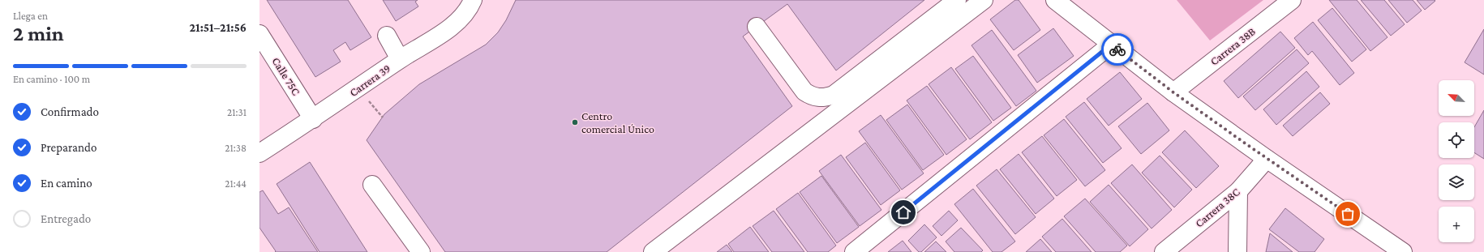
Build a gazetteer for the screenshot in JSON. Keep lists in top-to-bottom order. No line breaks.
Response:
{"streets":{"street":["Carrera 38B","Calle 75C","Carrera 39","Carrera 38C"]},"crossings":[["Calle 75C","Carrera 39"]],"places":["Centro comercial Único"],"north":"top left","page":{"heading":["2 min","Llega en","21:51–21:56"],"bar":"En camino · 100 m","map_buttons":"+","list":[["Confirmado","21:31"],["Preparando","21:38"],["En camino","21:44"],"Entregado"]}}
